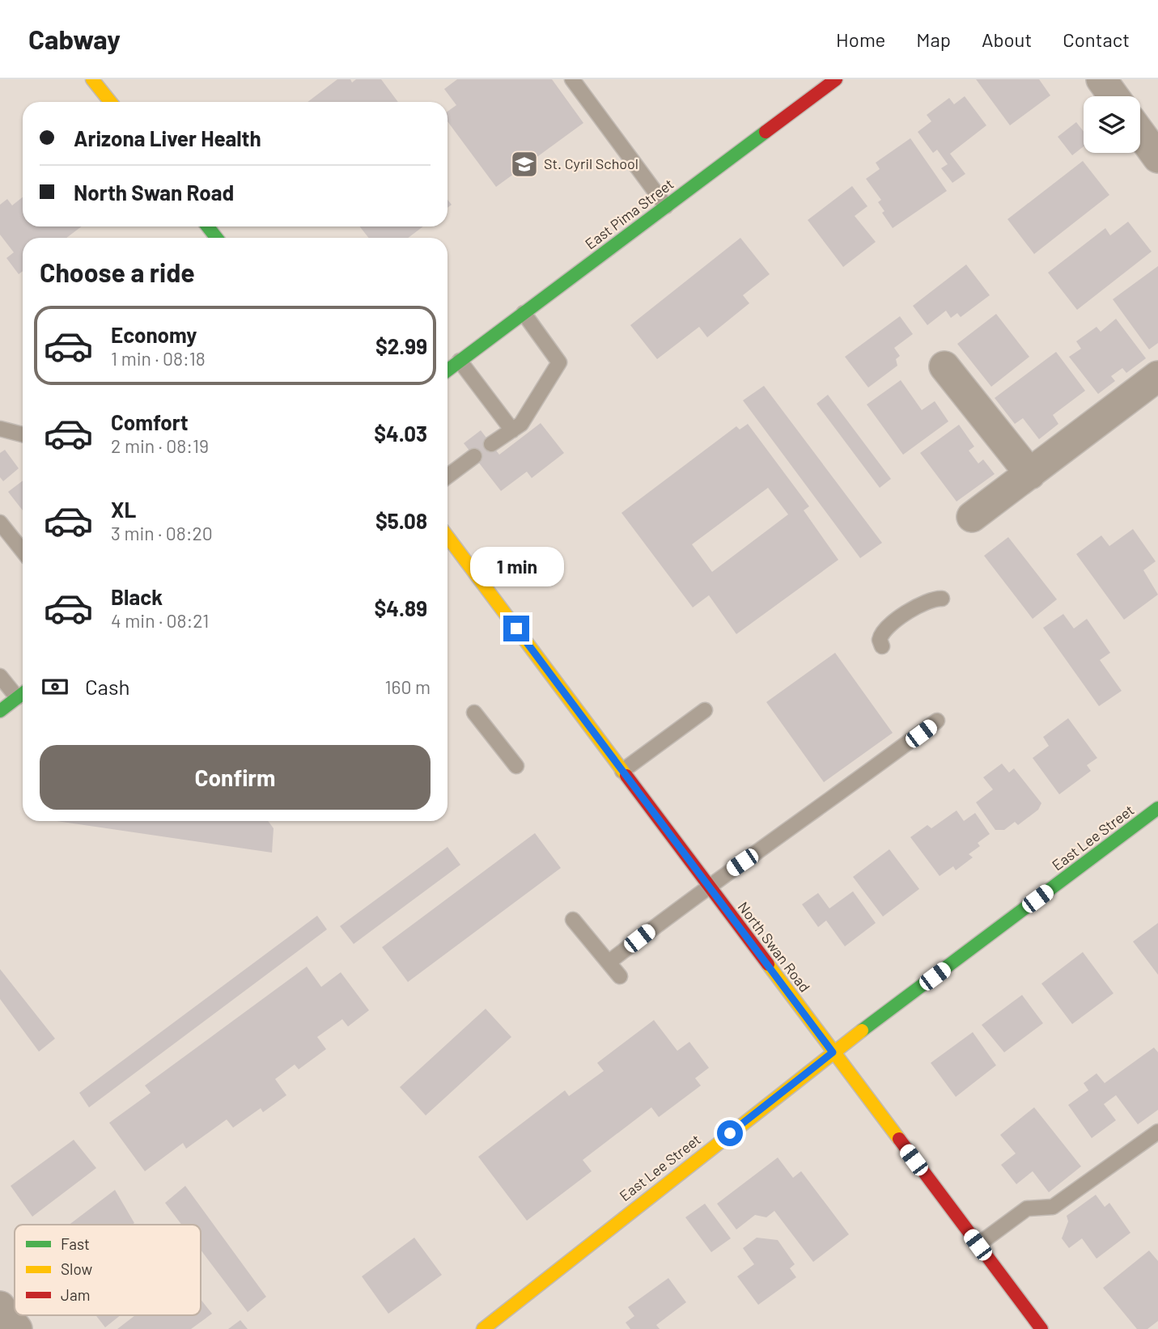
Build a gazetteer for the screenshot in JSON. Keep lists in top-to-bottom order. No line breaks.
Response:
{"streets":{"street":["East Pima Street","East Lee Street","North Swan Road"]},"crossings":[["East Lee Street","North Swan Road"]],"places":{"school or university":["St. Cyril School"]},"legend":["Fast","Slow","Jam"],"page":{"header":"Cabway","nav":["Home","Map","About","Contact"],"banner":["Arizona Liver Health","North Swan Road"],"heading":"Choose a ride","list":[{"name":"Economy","note":"1 min · 08:18","value":"$2.99"},{"name":"Comfort","note":"2 min · 08:19","value":"$4.03"},{"name":"XL","note":"3 min · 08:20","value":"$5.08"},{"name":"Black","note":"4 min · 08:21","value":"$4.89"}],"bubble":"1 min","pay":["Cash","160 m"],"buttons":"Confirm"}}
